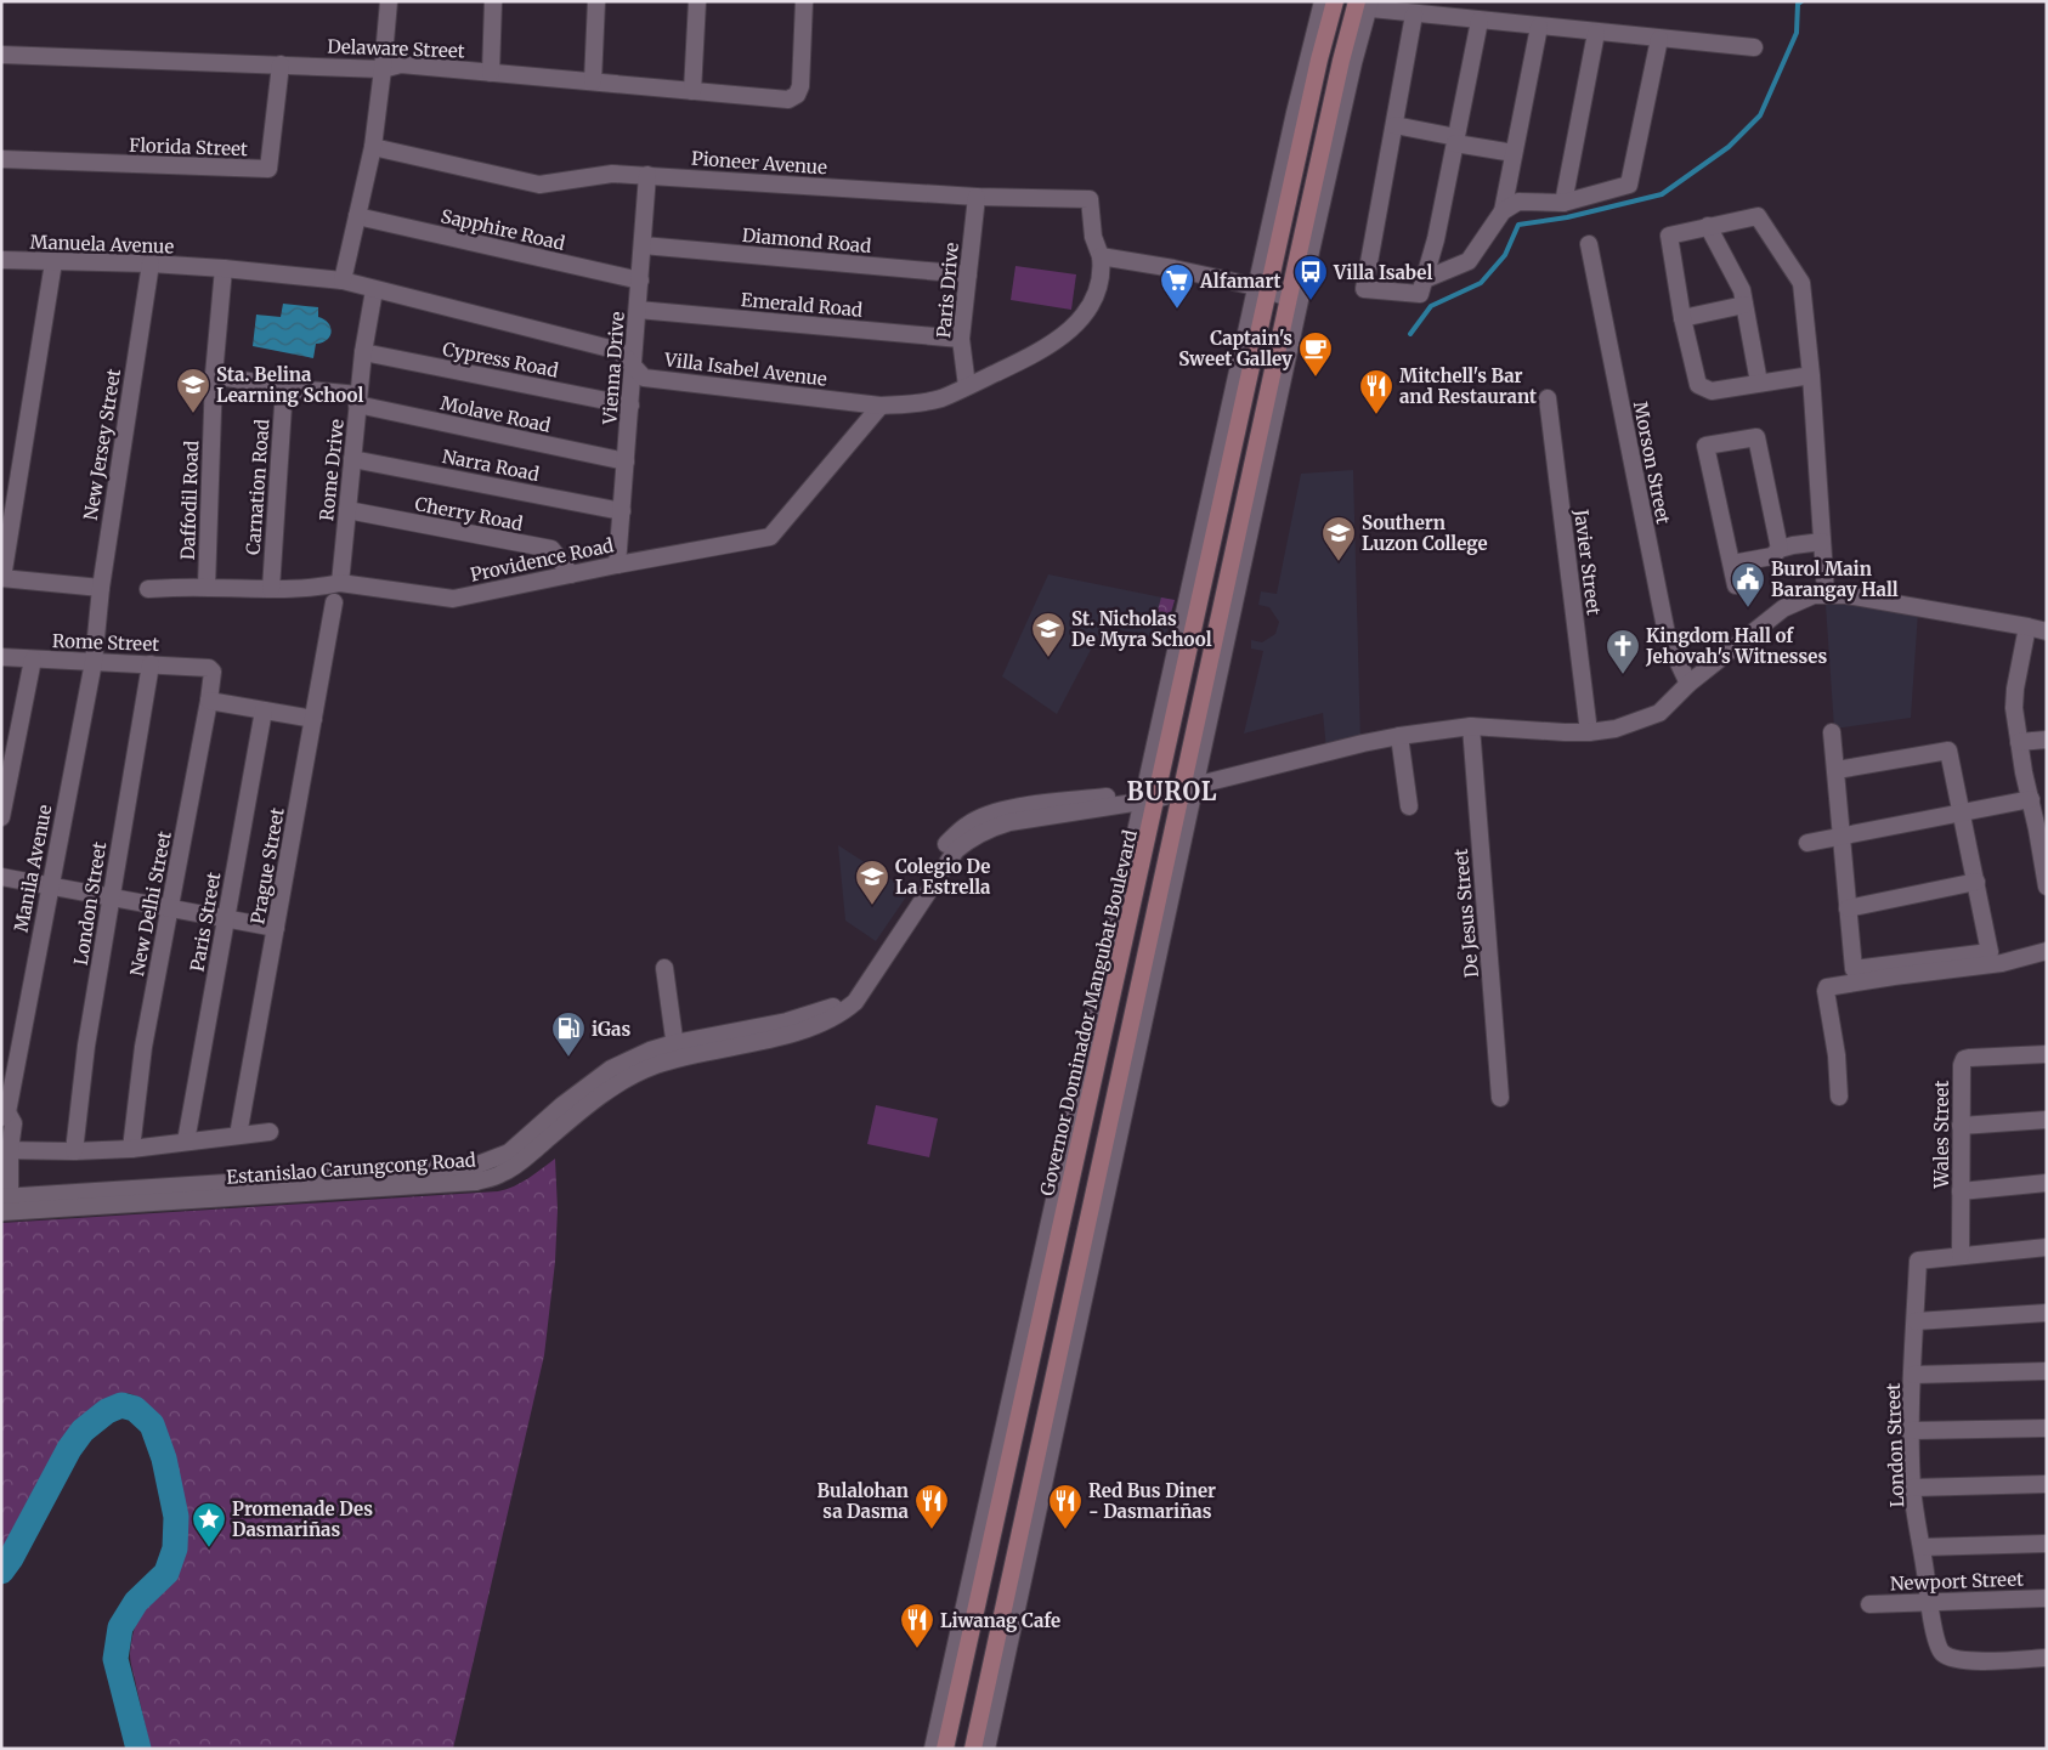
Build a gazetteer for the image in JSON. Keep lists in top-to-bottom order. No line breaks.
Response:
{"streets":{"main road":["Governor Dominador Mangubat Boulevard"],"street":["Delaware Street","Florida Street","Pioneer Avenue","Sapphire Road","Diamond Road","Manuela Avenue","Paris Drive","Emerald Road","Cypress Road","Vienna Drive","Villa Isabel Avenue","Molave Road","New Jersey Street","Morson Street","Narra Road","Rome Drive","Carnation Road","Daffodil Road","Cherry Road","Providence Road","Javier Street","Rome Street","Prague Street","Manila Avenue","London Street","New Delhi Street","De Jesus Street","Paris Street","Wales Street","Estanislao Carungcong Road","Newport Street"]},"crossings":[["Delaware Street","Florida Street"],["Pioneer Avenue","Paris Drive"],["Pioneer Avenue","Vienna Drive"],["Pioneer Avenue","Villa Isabel Avenue"],["Sapphire Road","Vienna Drive"],["Diamond Road","Paris Drive"],["Diamond Road","Vienna Drive"],["Manuela Avenue","Villa Isabel Avenue"],["Manuela Avenue","New Jersey Street"],["Paris Drive","Emerald Road"],["Paris Drive","Villa Isabel Avenue"],["Emerald Road","Vienna Drive"],["Cypress Road","Vienna Drive"],["Cypress Road","Rome Drive"],["Vienna Drive","Villa Isabel Avenue"],["Vienna Drive","Molave Road"],["Vienna Drive","Narra Road"],["Vienna Drive","Providence Road"],["Villa Isabel Avenue","Rome Drive"],["Villa Isabel Avenue","Daffodil Road"],["Villa Isabel Avenue","Providence Road"],["Molave Road","Rome Drive"],["Molave Road","Carnation Road"],["Molave Road","Daffodil Road"],["New Jersey Street","Manila Avenue"],["Morson Street","Estanislao Carungcong Road"],["Narra Road","Rome Drive"],["Rome Drive","Cherry Road"],["Rome Drive","Providence Road"],["Carnation Road","Providence Road"],["Daffodil Road","Providence Road"],["Cherry Road","Providence Road"],["Javier Street","Estanislao Carungcong Road"],["Rome Street","Manila Avenue"],["Rome Street","London Street"],["Rome Street","New Delhi Street"],["Manila Avenue","Estanislao Carungcong Road"],["London Street","Wales Street"],["London Street","Newport Street"],["De Jesus Street","Estanislao Carungcong Road"],["Governor Dominador Mangubat Boulevard","Estanislao Carungcong Road"]],"districts":["BUROL"],"places":{"bus stop":["Villa Isabel"],"supermarket":["Alfamart"],"cafe":["Captain's Sweet Galley"],"school or university":["Sta. Belina Learning School","Southern Luzon College","St. Nicholas De Myra School","Colegio De La Estrella"],"restaurant":["Mitchell's Bar and Restaurant","Bulalohan sa Dasma","Red Bus Diner - Dasmariñas","Liwanag Cafe"],"public building":["Burol Main Barangay Hall"],"church":["Kingdom Hall of Jehovah's Witnesses"],"fuel station":["iGas"],"place":["Promenade Des Dasmariñas"]}}
